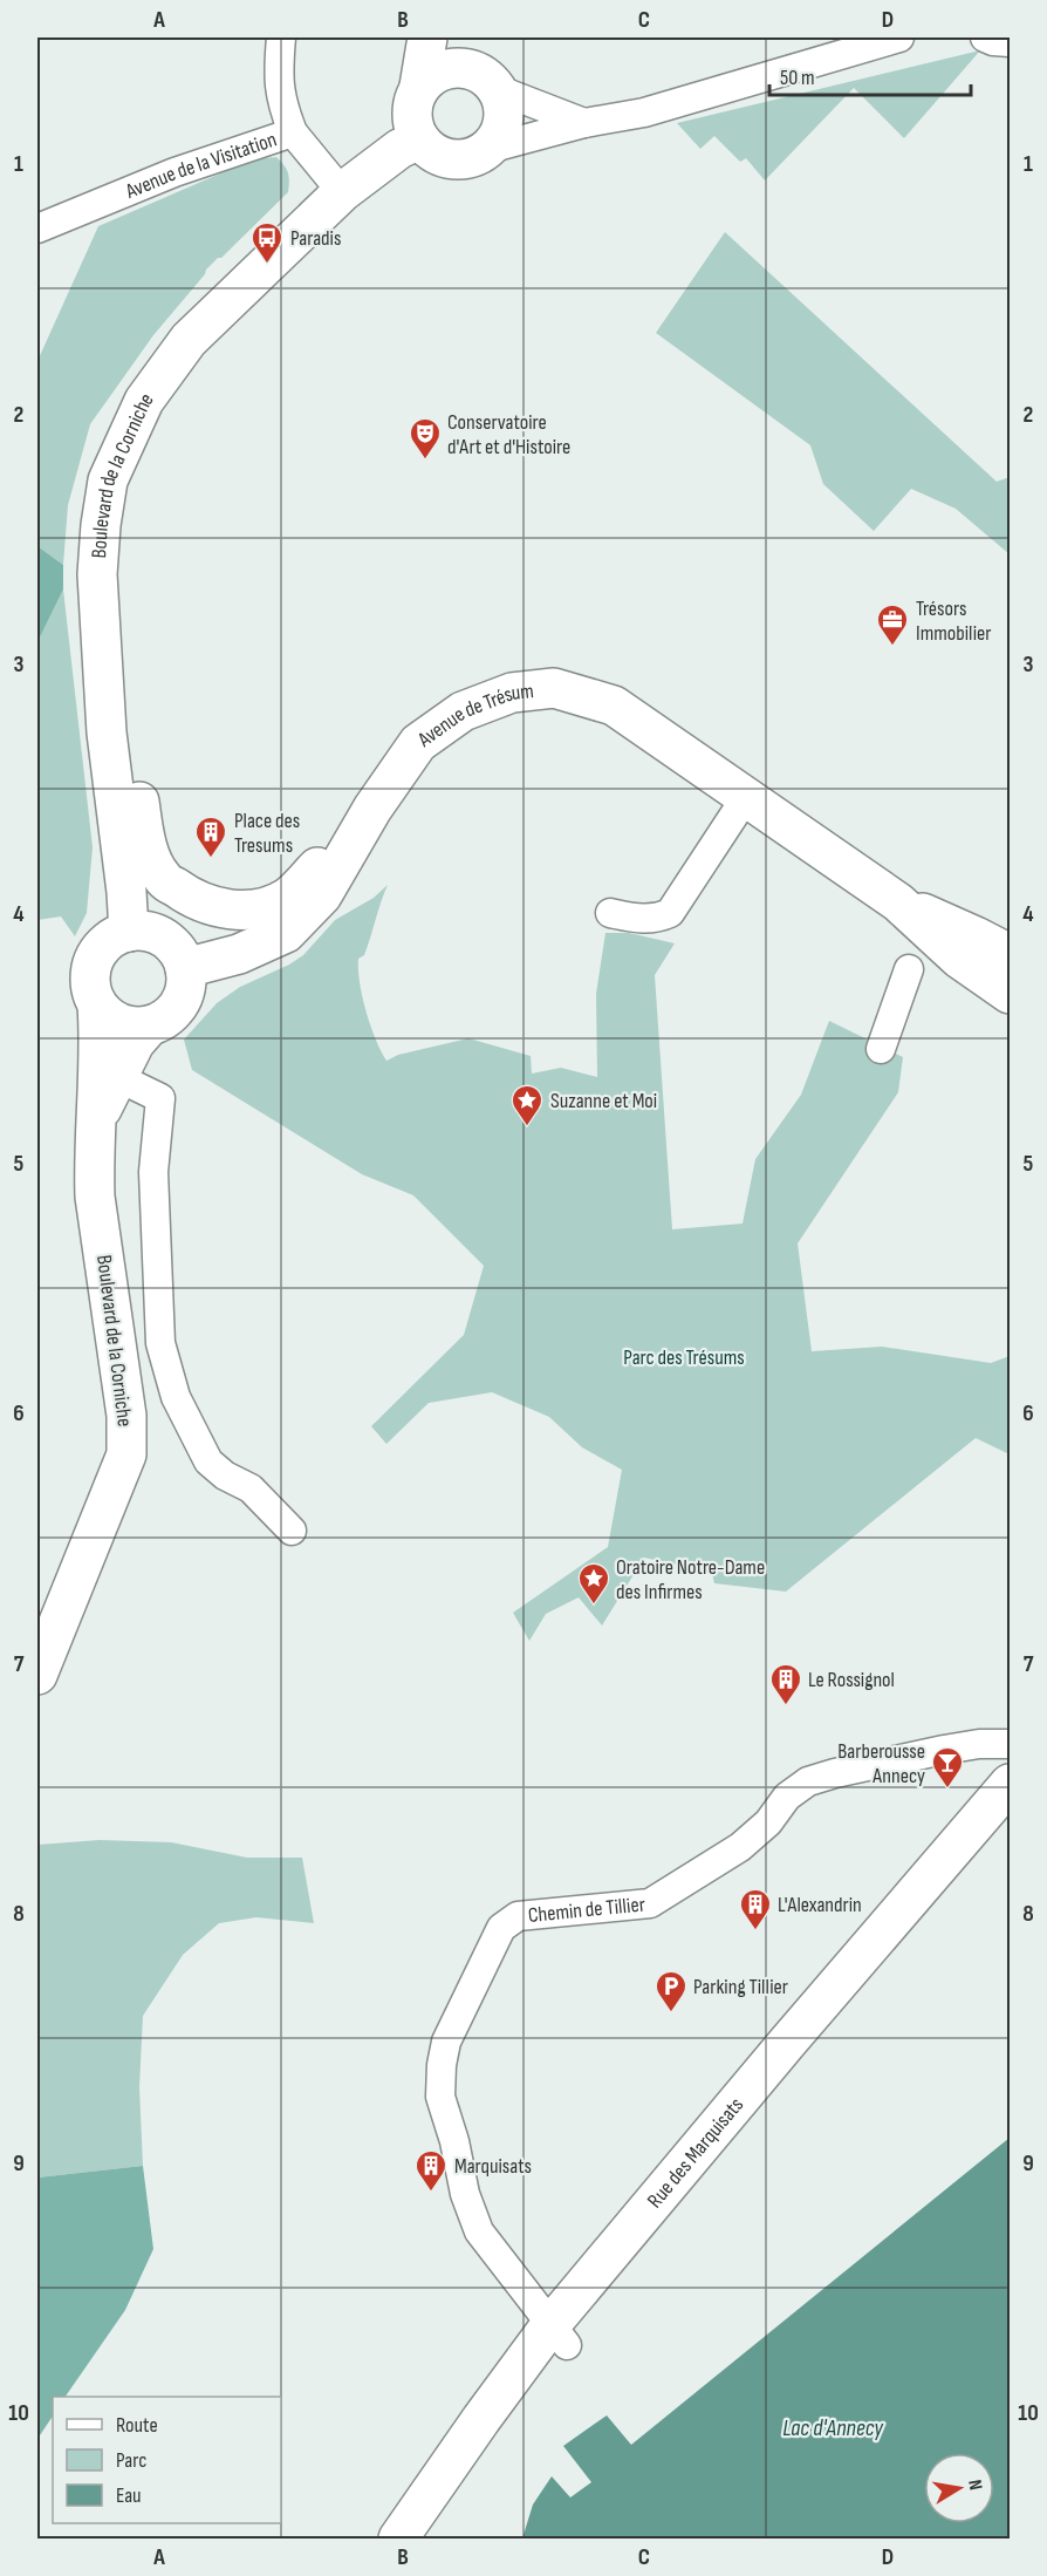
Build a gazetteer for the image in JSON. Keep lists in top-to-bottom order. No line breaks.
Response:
{"streets":{"main road":["Boulevard de la Corniche","Avenue de Trésum","Rue des Marquisats"],"street":["Avenue de la Visitation","Chemin de Tillier"]},"crossings":[["Avenue de la Visitation","Boulevard de la Corniche"],["Boulevard de la Corniche","Avenue de Trésum"],["Chemin de Tillier","Rue des Marquisats"]],"water":["Lac d'Annecy"],"parks":["Parc des Trésums"],"places":{"bus stop":["Paradis"],"theatre":["Conservatoire d'Art et d'Histoire"],"office":["Trésors Immobilier"],"building":["Place des Tresums","Le Rossignol","L'Alexandrin","Marquisats"],"place":["Suzanne et Moi","Oratoire Notre-Dame des Infirmes"],"bar":["Barberousse Annecy"],"parking":["Parking Tillier"]},"legend":["Route","Parc","Eau"],"scale_bar":"50 m","north":"right","grid":{"columns":["A","B","C","D"],"rows":["1","2","3","4","5","6","7","8","9","10"]}}
